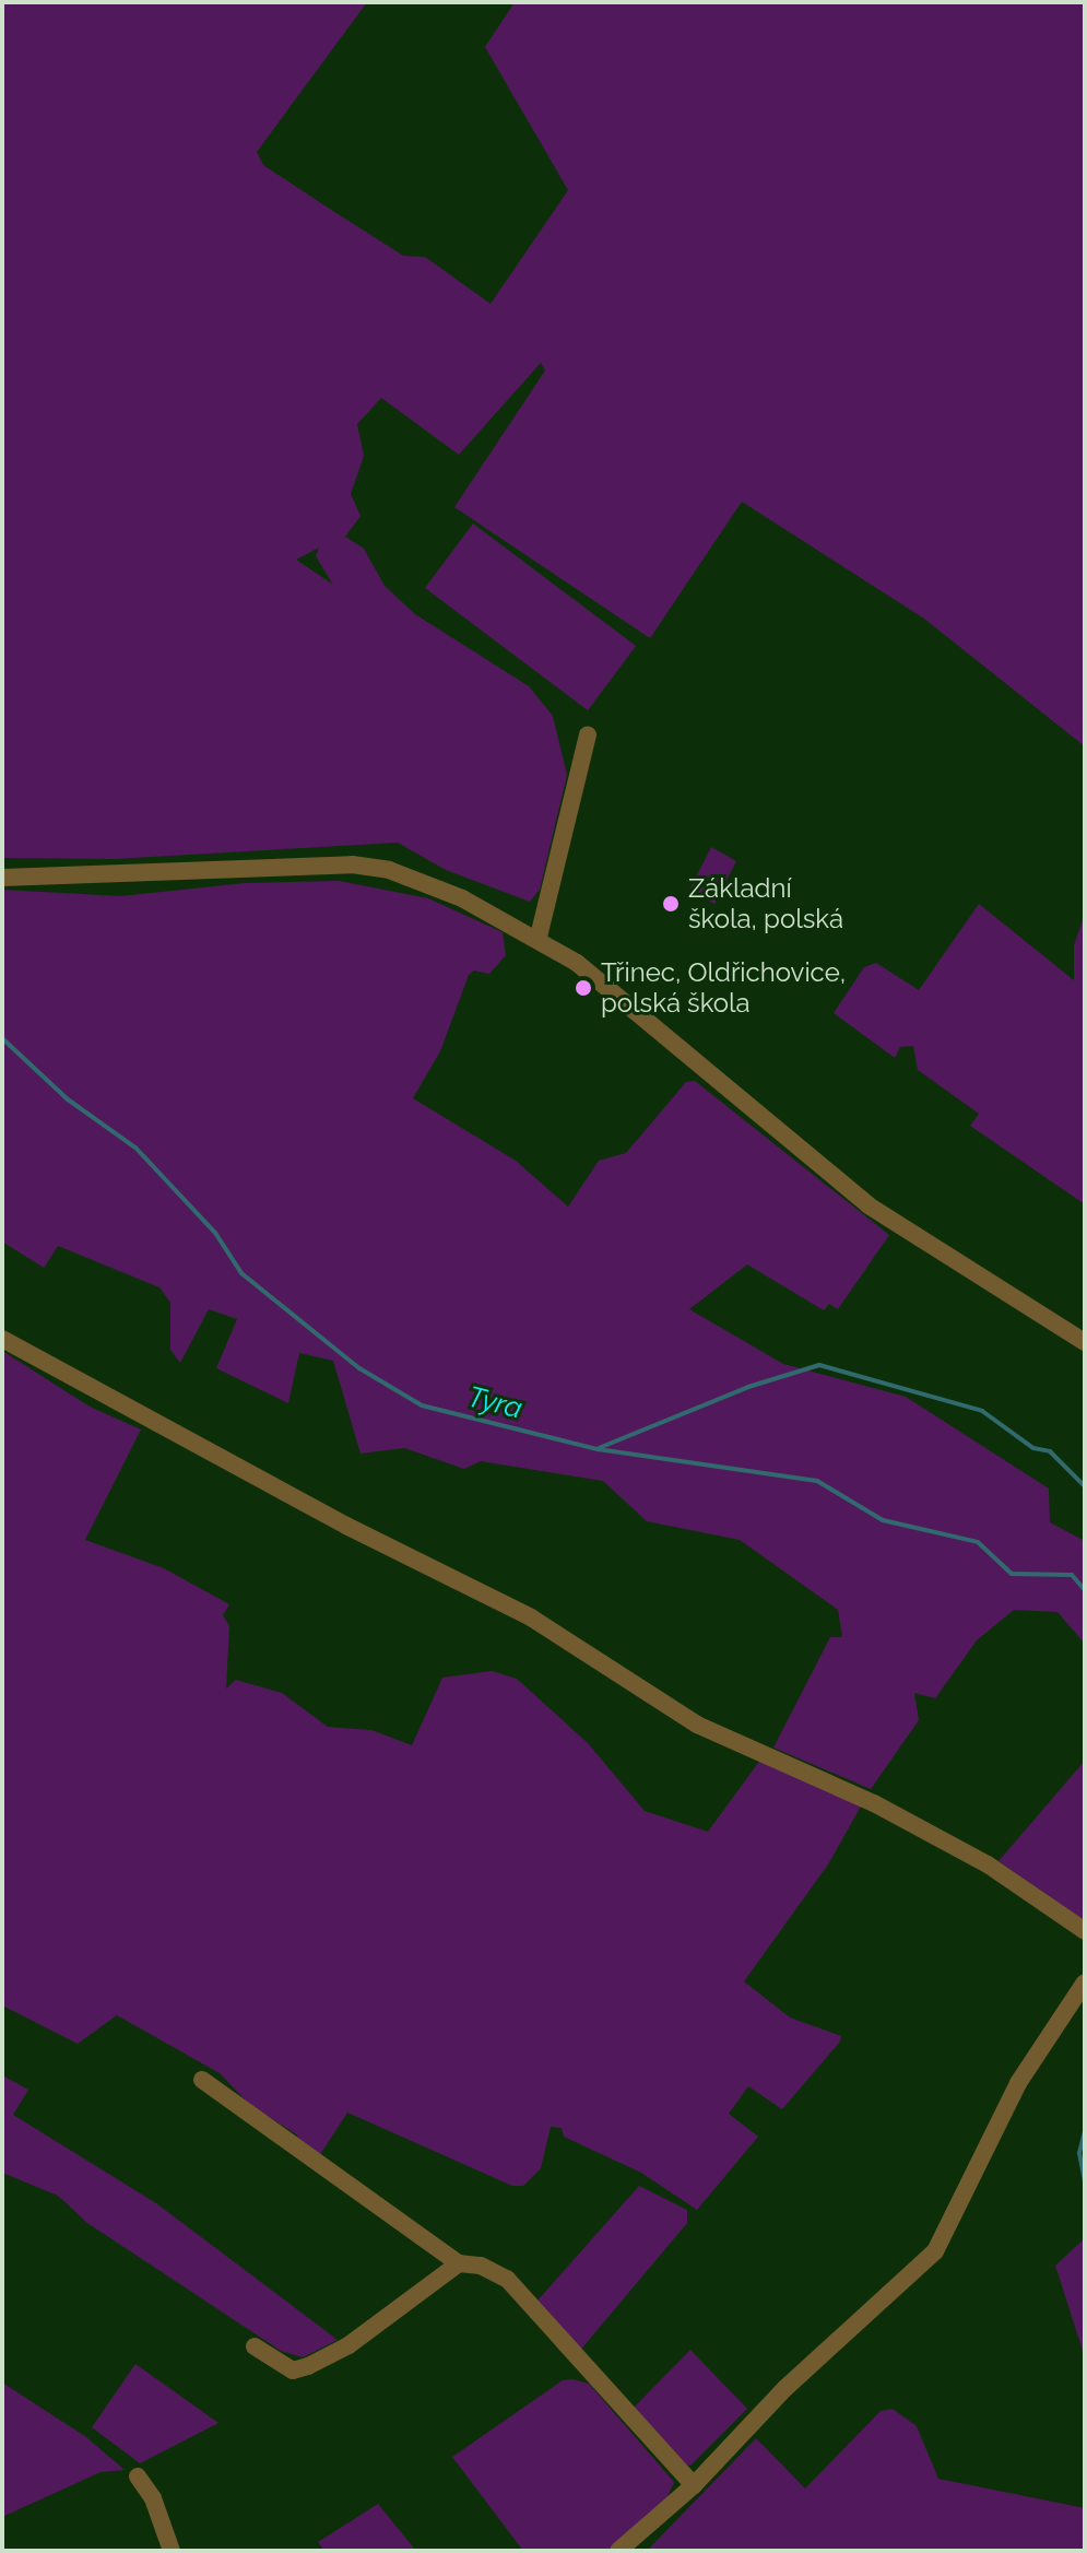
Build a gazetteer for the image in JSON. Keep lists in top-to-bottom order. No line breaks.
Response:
{"water":["Tyra"],"places":["Základní škola, polská","Třinec, Oldřichovice, polská škola"]}
